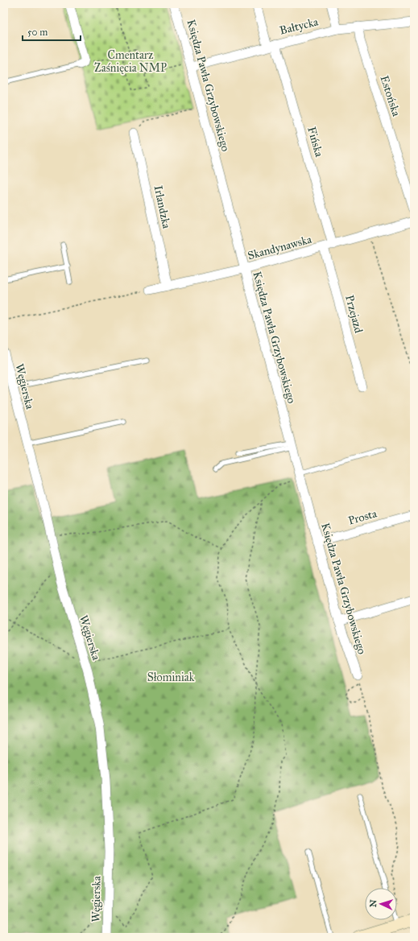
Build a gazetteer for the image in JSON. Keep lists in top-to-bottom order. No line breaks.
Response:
{"streets":{"street":["Bałtycka","Księdza Pawła Grzybowskiego","Estońska","Fińska","Irlandzka","Skandynawska","Przejazd","Węgierska","Prosta"]},"crossings":[["Bałtycka","Księdza Pawła Grzybowskiego"],["Bałtycka","Estońska"],["Bałtycka","Fińska"],["Księdza Pawła Grzybowskiego","Skandynawska"],["Księdza Pawła Grzybowskiego","Prosta"],["Fińska","Skandynawska"],["Fińska","Przejazd"],["Irlandzka","Skandynawska"],["Skandynawska","Przejazd"]],"parks":["Cmentarz Zaśnięcia NMP","Słominiak"],"scale_bar":"50 m","north":"left"}
